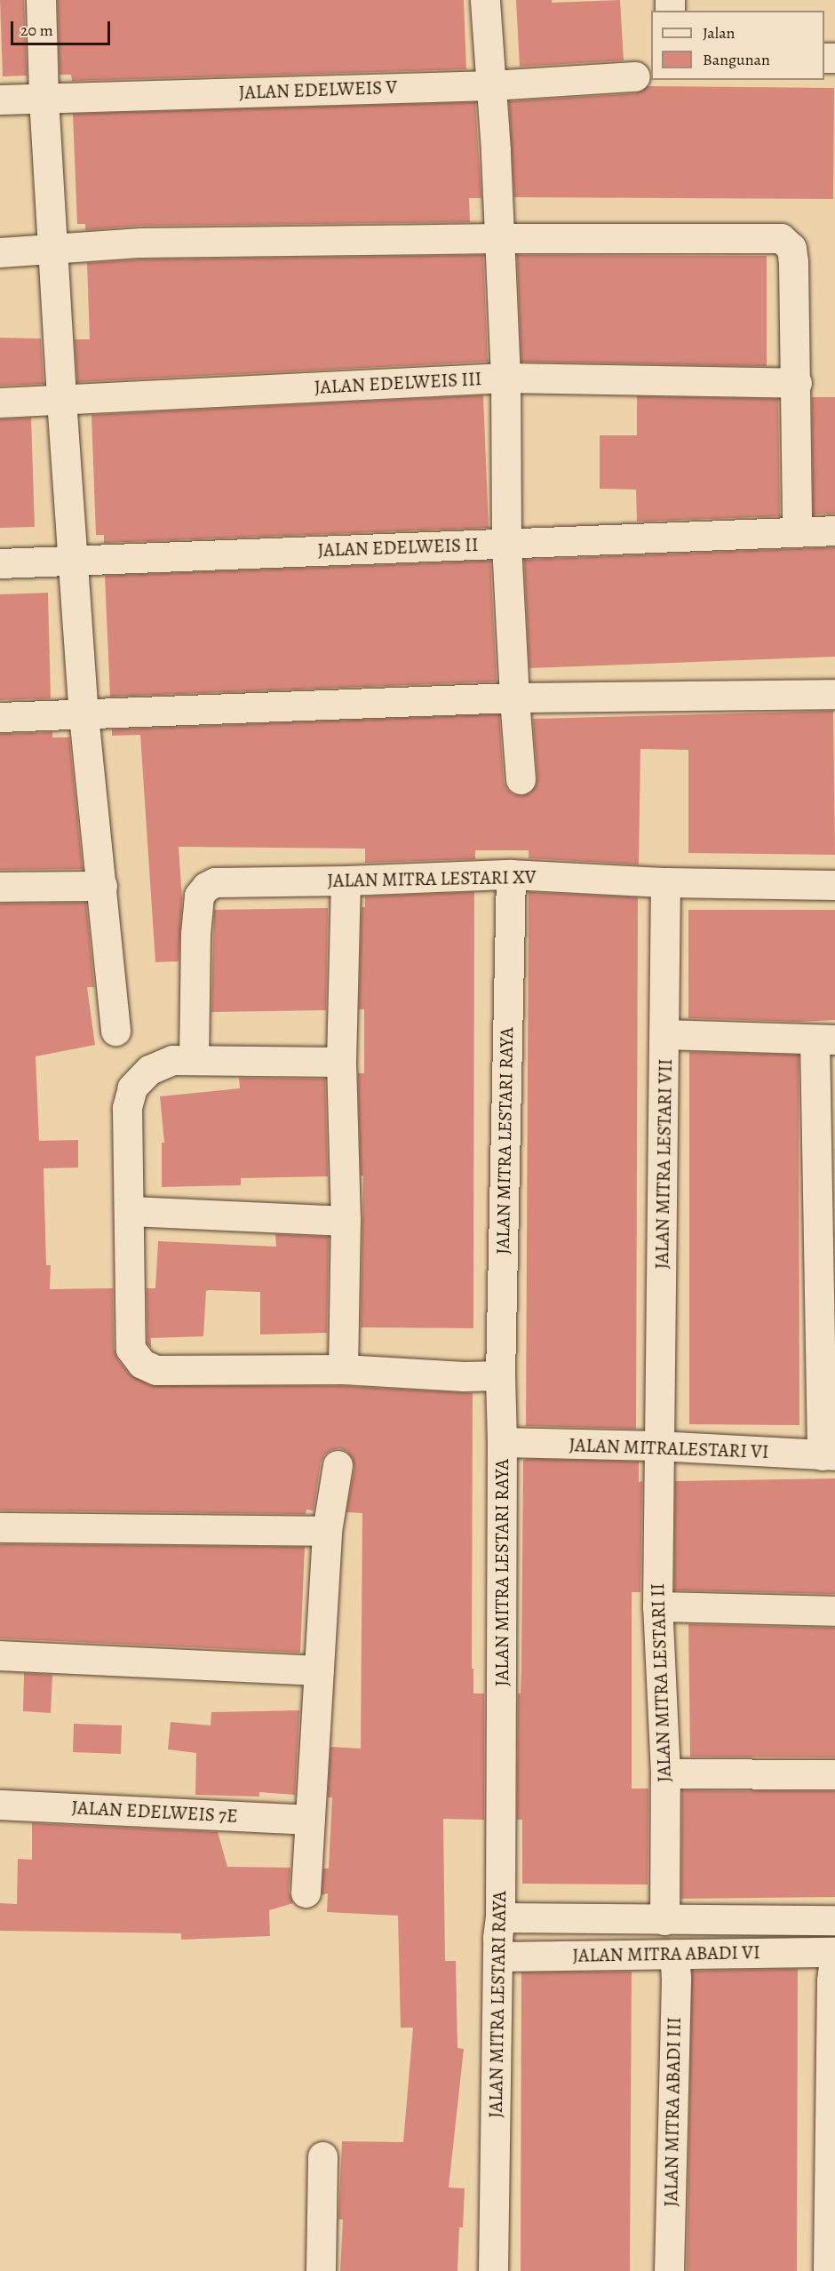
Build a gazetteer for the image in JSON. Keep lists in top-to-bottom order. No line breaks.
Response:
{"streets":{"street":["JALAN EDELWEIS V","JALAN EDELWEIS III","JALAN EDELWEIS II","JALAN MITRA LESTARI XV","JALAN MITRA LESTARI RAYA","JALAN MITRA LESTARI VII","JALAN MITRALESTARI VI","JALAN MITRA LESTARI II","JALAN EDELWEIS 7E","JALAN MITRA ABADI VI","JALAN MITRA ABADI III"]},"crossings":[["JALAN MITRA LESTARI XV","JALAN MITRA LESTARI RAYA"],["JALAN MITRA LESTARI XV","JALAN MITRA LESTARI VII"],["JALAN MITRA LESTARI RAYA","JALAN MITRALESTARI VI"],["JALAN MITRA LESTARI RAYA","JALAN MITRA ABADI VI"],["JALAN MITRA LESTARI VII","JALAN MITRALESTARI VI"],["JALAN MITRA LESTARI VII","JALAN MITRA LESTARI II"],["JALAN MITRALESTARI VI","JALAN MITRA LESTARI II"],["JALAN MITRA ABADI VI","JALAN MITRA ABADI III"]],"legend":["Jalan","Bangunan"],"scale_bar":"20 m"}
